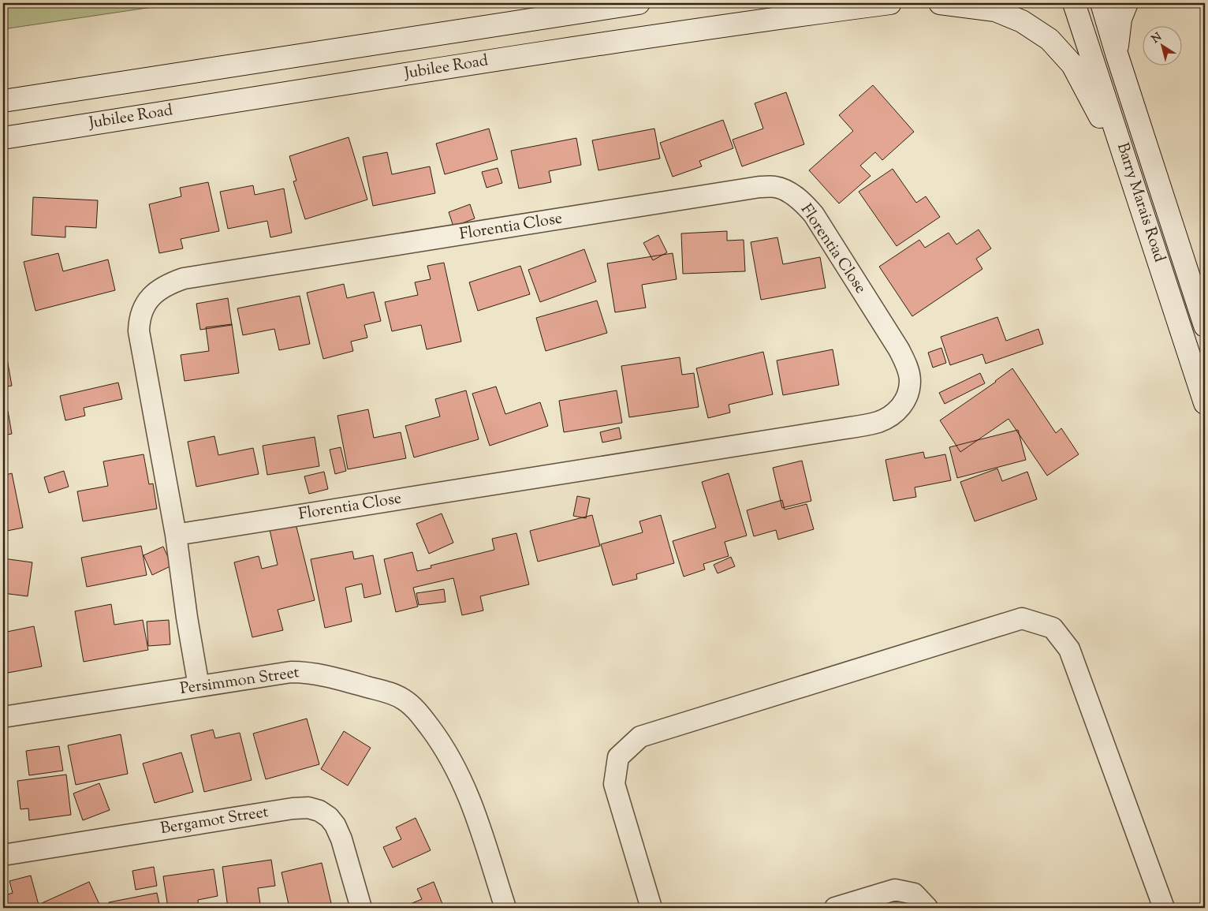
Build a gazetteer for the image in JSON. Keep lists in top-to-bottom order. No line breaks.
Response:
{"streets":{"main road":["Jubilee Road","Barry Marais Road"],"street":["Florentia Close","Persimmon Street","Bergamot Street"]},"crossings":[["Florentia Close","Persimmon Street"]],"north":"top left"}
